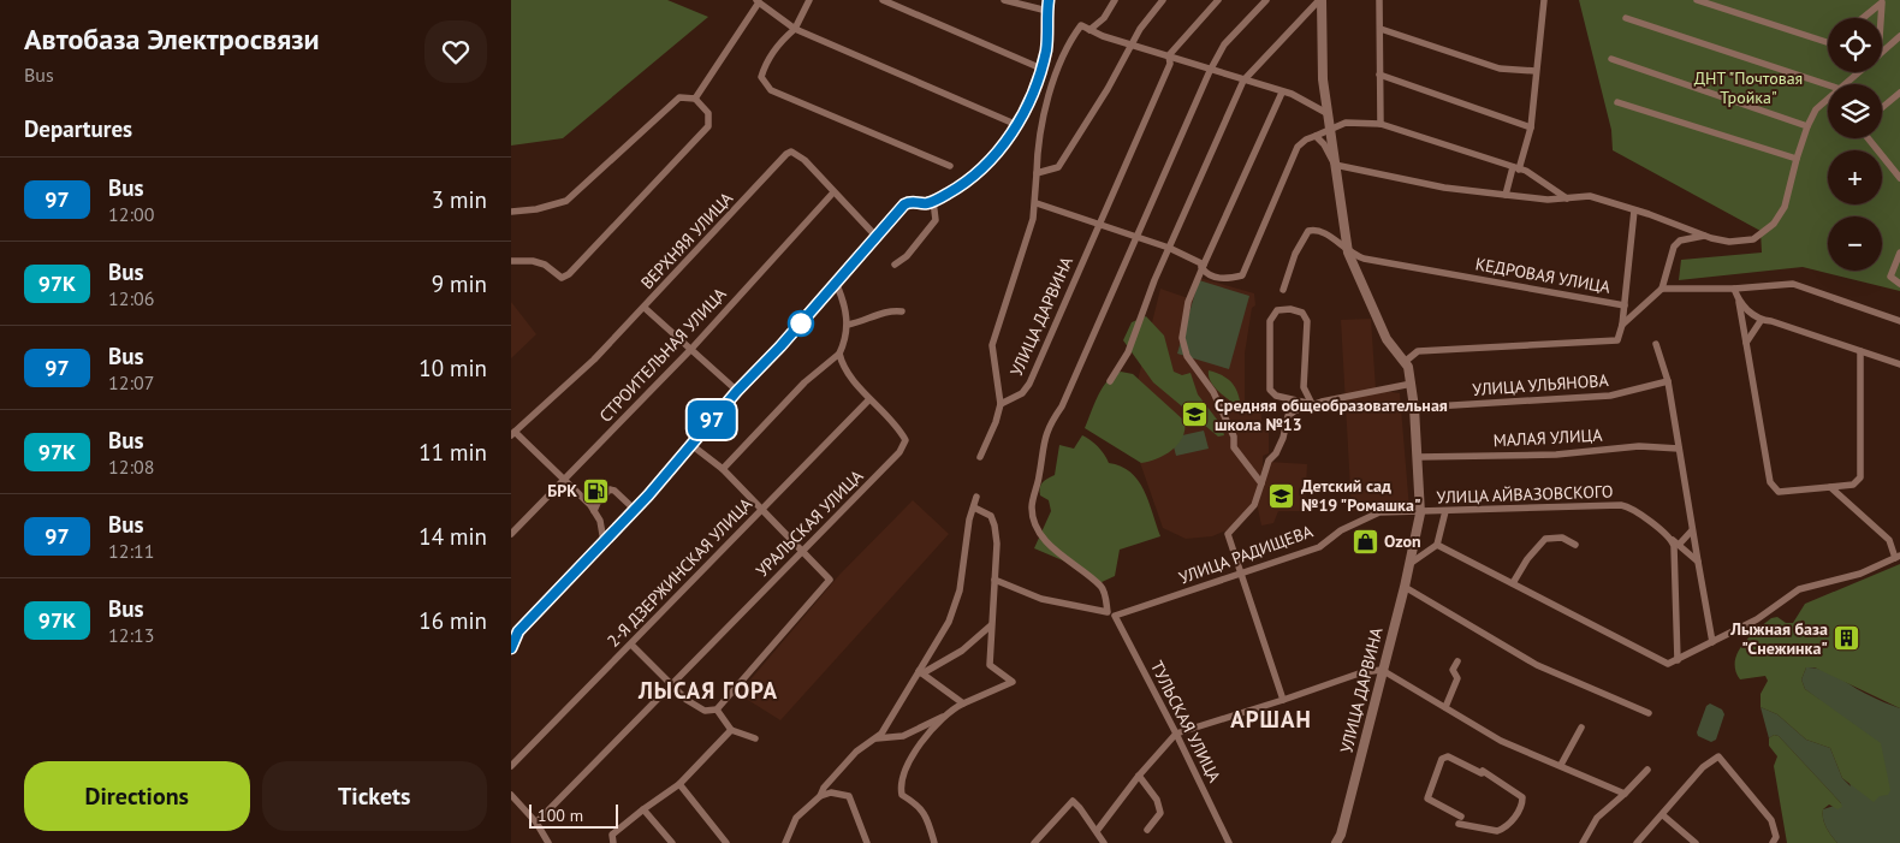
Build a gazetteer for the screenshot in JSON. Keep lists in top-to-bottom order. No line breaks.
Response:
{"streets":{"street":["ВЕРХНЯЯ УЛИЦА","КЕДРОВАЯ УЛИЦА","УЛИЦА ДАРВИНА","СТРОИТЕЛЬНАЯ УЛИЦА","УЛИЦА УЛЬЯНОВА","МАЛАЯ УЛИЦА","УЛИЦА АЙВАЗОВСКОГО","УРАЛЬСКАЯ УЛИЦА","УЛИЦА РАДИЩЕВА","2-Я ДЗЕРЖИНСКАЯ УЛИЦА","ТУЛЬСКАЯ УЛИЦА"]},"crossings":[["ВЕРХНЯЯ УЛИЦА","СТРОИТЕЛЬНАЯ УЛИЦА"],["КЕДРОВАЯ УЛИЦА","УЛИЦА ДАРВИНА"],["УЛИЦА ДАРВИНА","УЛИЦА УЛЬЯНОВА"],["УЛИЦА ДАРВИНА","МАЛАЯ УЛИЦА"],["УЛИЦА ДАРВИНА","УЛИЦА АЙВАЗОВСКОГО"],["УЛИЦА ДАРВИНА","УЛИЦА РАДИЩЕВА"],["УЛИЦА АЙВАЗОВСКОГО","УЛИЦА РАДИЩЕВА"],["УРАЛЬСКАЯ УЛИЦА","2-Я ДЗЕРЖИНСКАЯ УЛИЦА"],["УЛИЦА РАДИЩЕВА","ТУЛЬСКАЯ УЛИЦА"]],"districts":["ЛЫСАЯ ГОРА","АРШАН"],"parks":["ДНТ \"Почтовая Тройка\""],"places":{"school or university":["Средняя общеобразовательная школа №13","Детский сад №19 \"Ромашка\""],"fuel station":["БРК"],"shop":["Ozon"],"building":["Лыжная база \"Снежинка\""]},"lines":["bus line 97"],"scale_bar":"100 m","page":{"heading":[["Автобаза Электросвязи","Bus"],"Departures"],"on_map":"97","map_buttons":["+","−"],"list":[{"mark":"97","name":"Bus","note":"12:00","value":"3 min"},{"mark":"97К","name":"Bus","note":"12:06","value":"9 min"},{"mark":"97","name":"Bus","note":"12:07","value":"10 min"},{"mark":"97К","name":"Bus","note":"12:08","value":"11 min"},{"mark":"97","name":"Bus","note":"12:11","value":"14 min"},{"mark":"97К","name":"Bus","note":"12:13","value":"16 min"}],"buttons":["Directions","Tickets"],"scale":"100 m"}}
